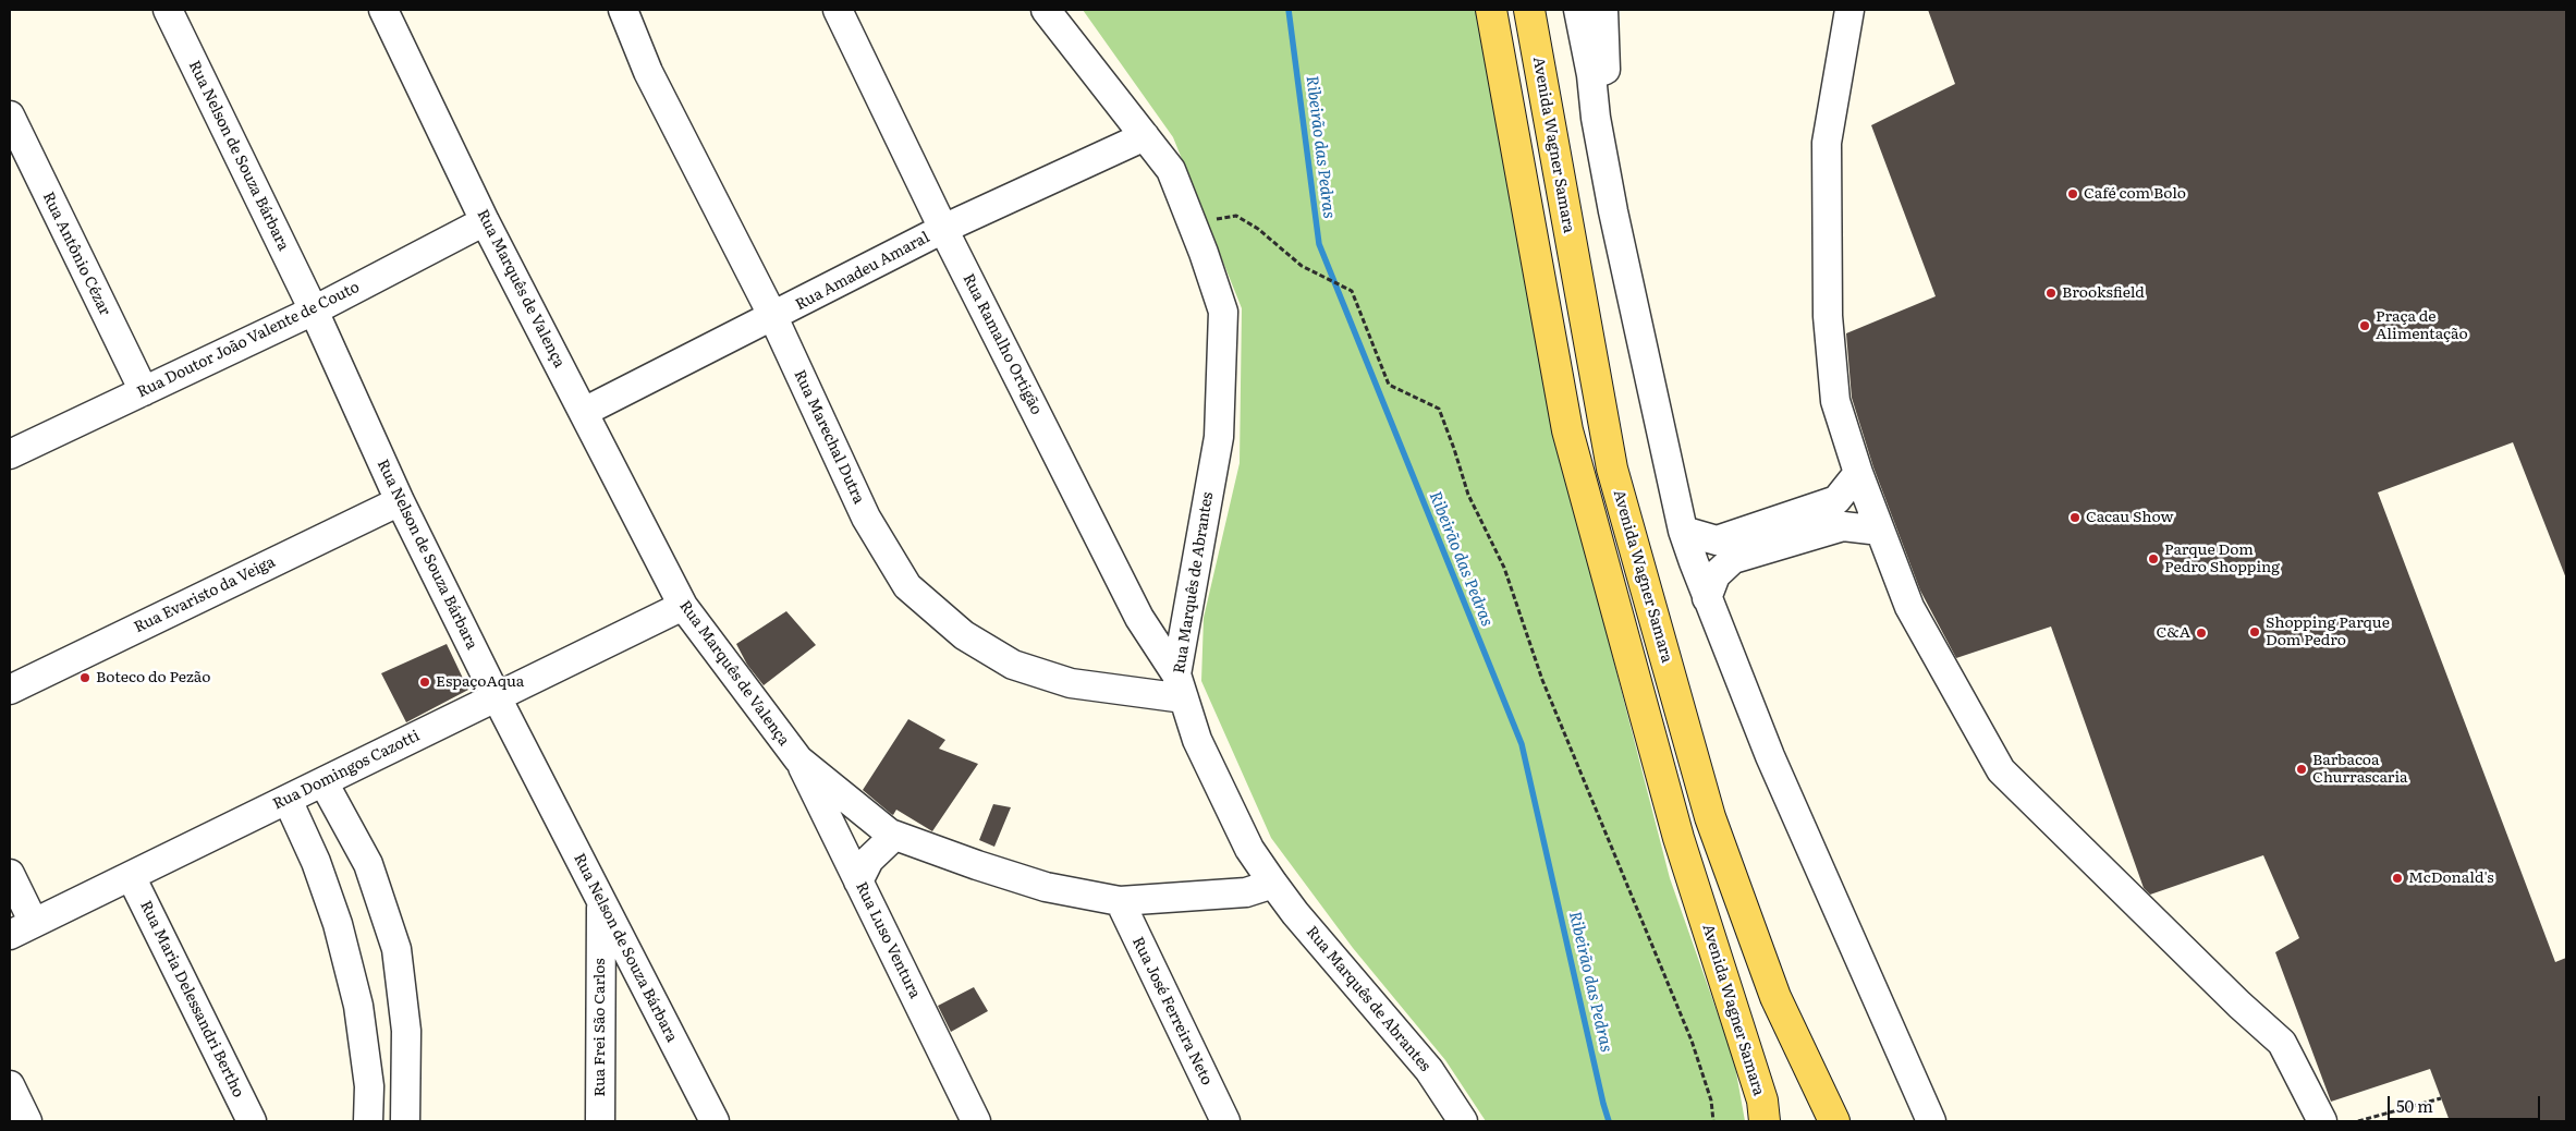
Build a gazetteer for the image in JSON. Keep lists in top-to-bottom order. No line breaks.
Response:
{"streets":{"main road":["Avenida Wagner Samara"],"street":["Rua Nelson de Souza Bárbara","Rua Antônio Cézar","Rua Amadeu Amaral","Rua Marquês de Valença","Rua Doutor João Valente de Couto","Rua Ramalho Ortigão","Rua Marechal Dutra","Rua Marquês de Abrantes","Rua Evaristo da Veiga","Rua Domingos Cazotti","Rua Luso Ventura","Rua Maria Delessandri Bertho","Rua José Ferreira Neto","Rua Frei São Carlos"]},"crossings":[["Rua Nelson de Souza Bárbara","Rua Doutor João Valente de Couto"],["Rua Nelson de Souza Bárbara","Rua Evaristo da Veiga"],["Rua Nelson de Souza Bárbara","Rua Domingos Cazotti"],["Rua Nelson de Souza Bárbara","Rua Frei São Carlos"],["Rua Antônio Cézar","Rua Doutor João Valente de Couto"],["Rua Amadeu Amaral","Rua Marquês de Valença"],["Rua Amadeu Amaral","Rua Ramalho Ortigão"],["Rua Amadeu Amaral","Rua Marechal Dutra"],["Rua Amadeu Amaral","Rua Marquês de Abrantes"],["Rua Marquês de Valença","Rua Doutor João Valente de Couto"],["Rua Marquês de Valença","Rua Marquês de Abrantes"],["Rua Marquês de Valença","Rua Domingos Cazotti"],["Rua Marquês de Valença","Rua Luso Ventura"],["Rua Marquês de Valença","Rua José Ferreira Neto"],["Rua Ramalho Ortigão","Rua Marechal Dutra"],["Rua Ramalho Ortigão","Rua Marquês de Abrantes"],["Rua Marechal Dutra","Rua Marquês de Abrantes"],["Rua Domingos Cazotti","Rua Maria Delessandri Bertho"]],"water":["Ribeirão das Pedras"],"places":["Café com Bolo","Brooksfield","Praça de Alimentação","Cacau Show","Parque Dom Pedro Shopping","Shopping Parque Dom Pedro","C&A","Boteco do Pezão","EspaçoAqua","Barbacoa Churrascaria","McDonald's"],"scale_bar":"50 m"}
